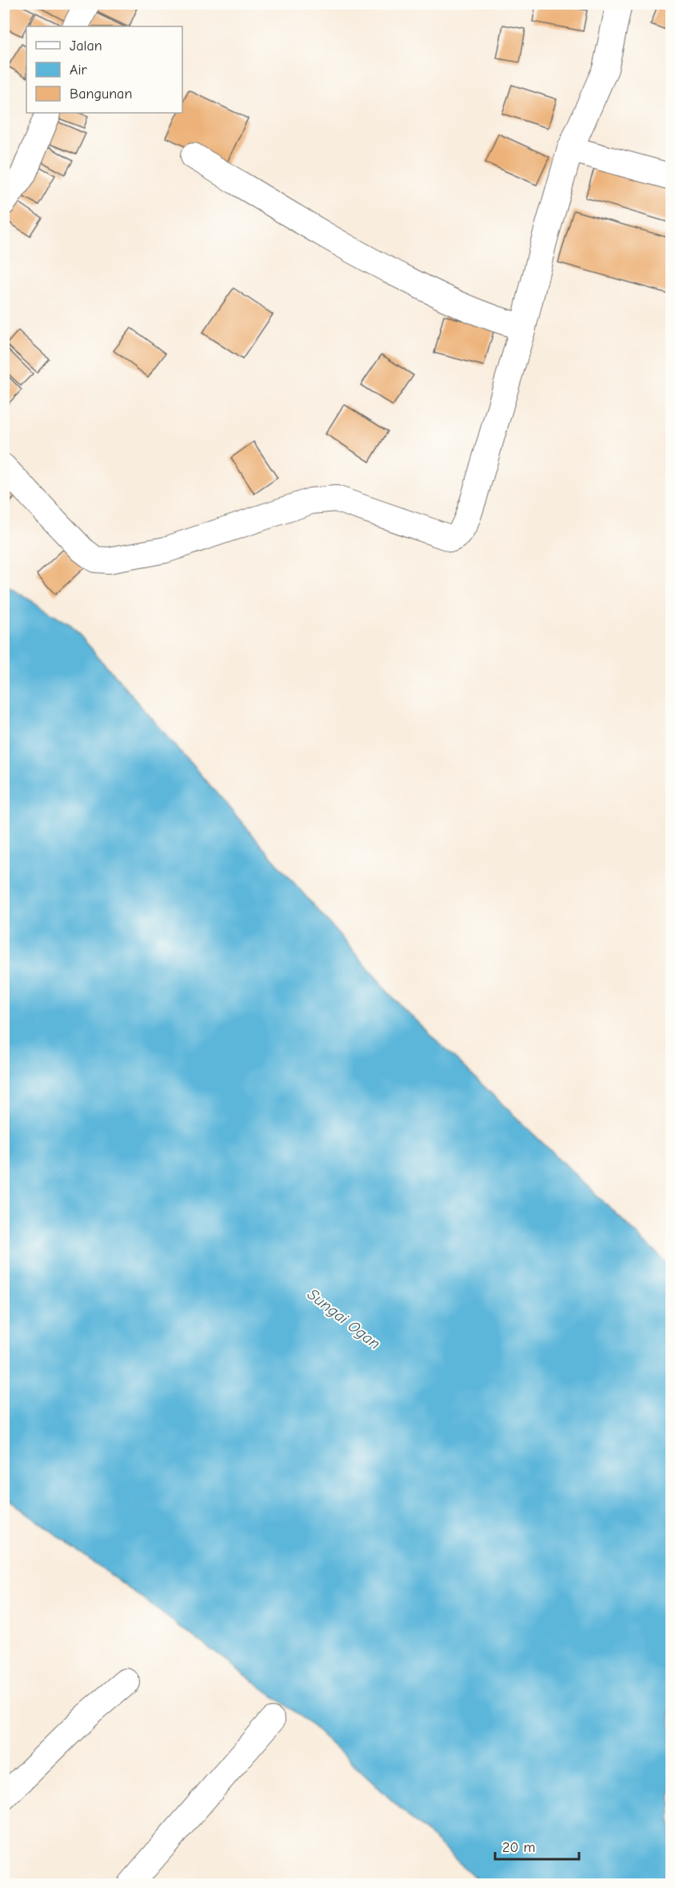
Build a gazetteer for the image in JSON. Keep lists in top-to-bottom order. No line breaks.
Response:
{"water":["Sungai Ogan"],"legend":["Jalan","Air","Bangunan"],"scale_bar":"20 m"}
